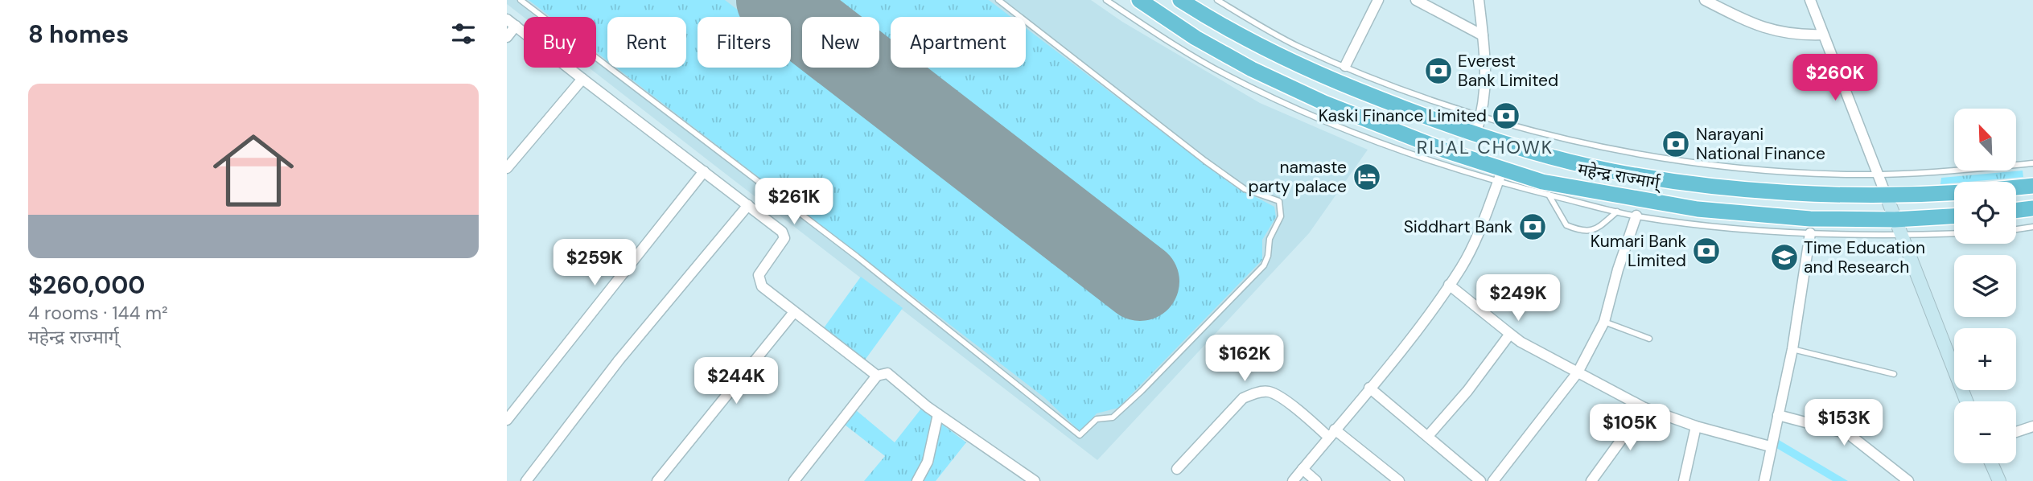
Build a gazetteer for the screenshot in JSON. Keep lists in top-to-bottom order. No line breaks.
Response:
{"streets":{"highway":["महेन्द्र राज्मार्ग्"]},"districts":["RIJAL CHOWK"],"places":{"bank":["Everest Bank Limited","Kaski Finance Limited","Narayani National Finance","Siddhart Bank","Kumari Bank Limited"],"hotel":["namaste party palace"],"school or university":["Time Education and Research"]},"north":"top left","page":{"heading":"8 homes","chip":["Buy","Rent","Filters","New","Apartment"],"price":["$260K","$261K","$259K","$249K","$162K","$244K","$153K","$105K"],"list":[{"name":"$260,000","note":"4 rooms · 144 m² · महेन्द्र राज्मार्ग्"}],"map_buttons":["+","−"]}}
